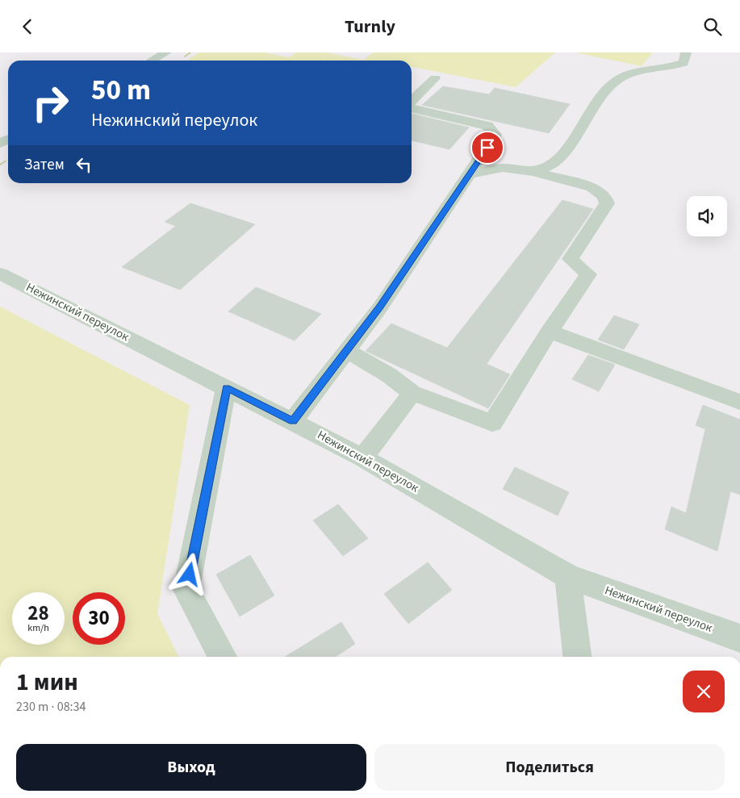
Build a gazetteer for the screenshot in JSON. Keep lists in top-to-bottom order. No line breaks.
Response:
{"streets":{"street":["Нежинский переулок"]},"page":{"header":"Turnly","turn":["50 m","Нежинский переулок"],"then":"Затем","speed":"28 km/h","limit":"30","heading":["1 мин","230 m · 08:34"],"buttons":["Выход","Поделиться"]}}
